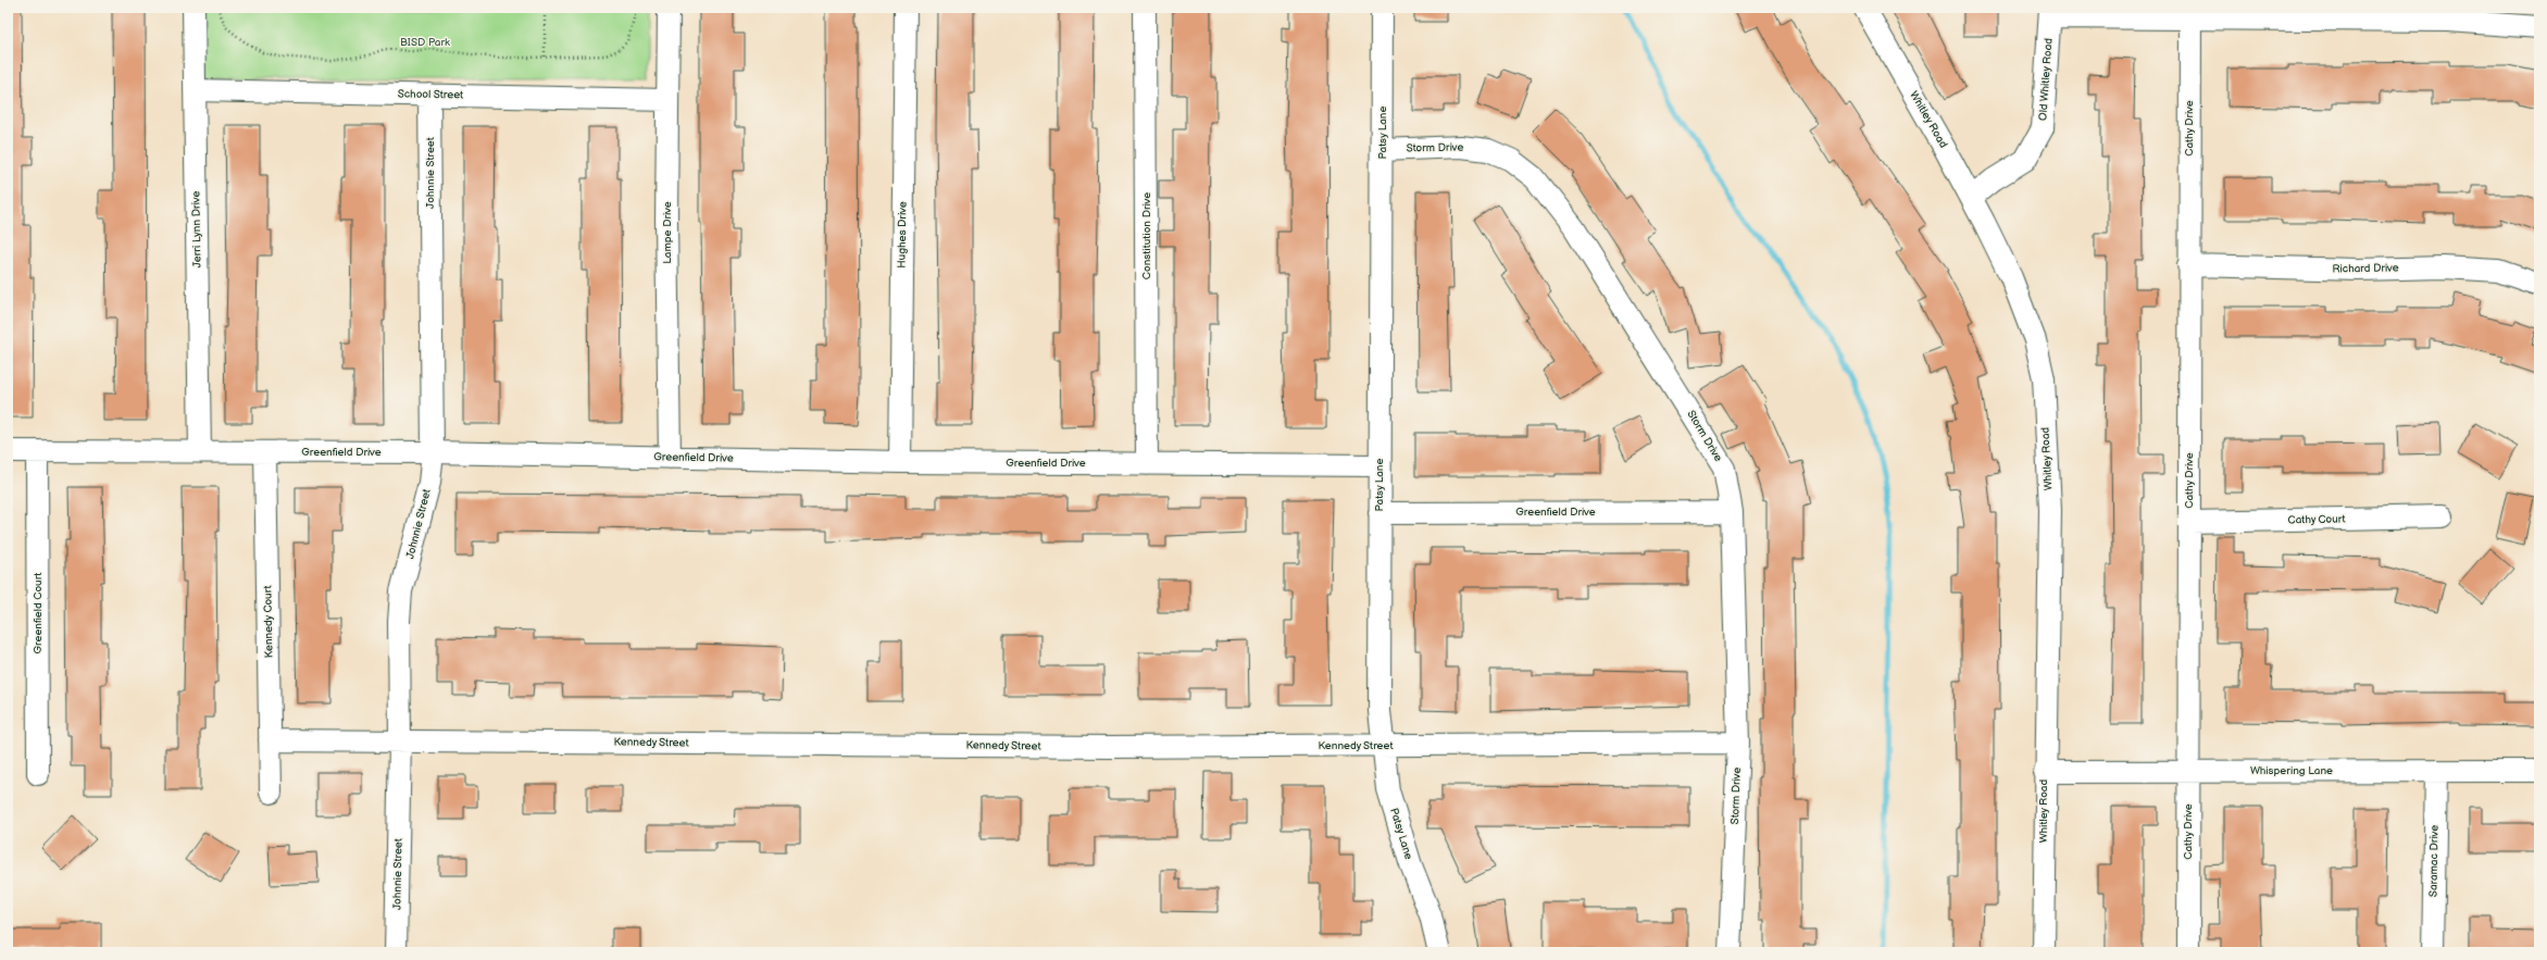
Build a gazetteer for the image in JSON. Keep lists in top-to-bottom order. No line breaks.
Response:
{"streets":{"street":["Old Whitley Road","School Street","Whitley Road","Cathy Drive","Patsy Lane","Storm Drive","Johnnie Street","Jerri Lynn Drive","Lampe Drive","Hughes Drive","Constitution Drive","Richard Drive","Greenfield Drive","Cathy Court","Greenfield Court","Kennedy Court","Kennedy Street","Whispering Lane","Saramac Drive"]},"crossings":[["Old Whitley Road","Whitley Road"],["School Street","Johnnie Street"],["School Street","Jerri Lynn Drive"],["School Street","Lampe Drive"],["Whitley Road","Whispering Lane"],["Cathy Drive","Richard Drive"],["Cathy Drive","Cathy Court"],["Cathy Drive","Whispering Lane"],["Patsy Lane","Storm Drive"],["Patsy Lane","Greenfield Drive"],["Patsy Lane","Kennedy Street"],["Storm Drive","Greenfield Drive"],["Storm Drive","Kennedy Street"],["Johnnie Street","Greenfield Drive"],["Johnnie Street","Kennedy Street"],["Jerri Lynn Drive","Greenfield Drive"],["Lampe Drive","Greenfield Drive"],["Hughes Drive","Greenfield Drive"],["Constitution Drive","Greenfield Drive"],["Greenfield Drive","Greenfield Court"],["Greenfield Drive","Kennedy Court"],["Kennedy Court","Kennedy Street"],["Whispering Lane","Saramac Drive"]],"parks":["BISD Park"]}
